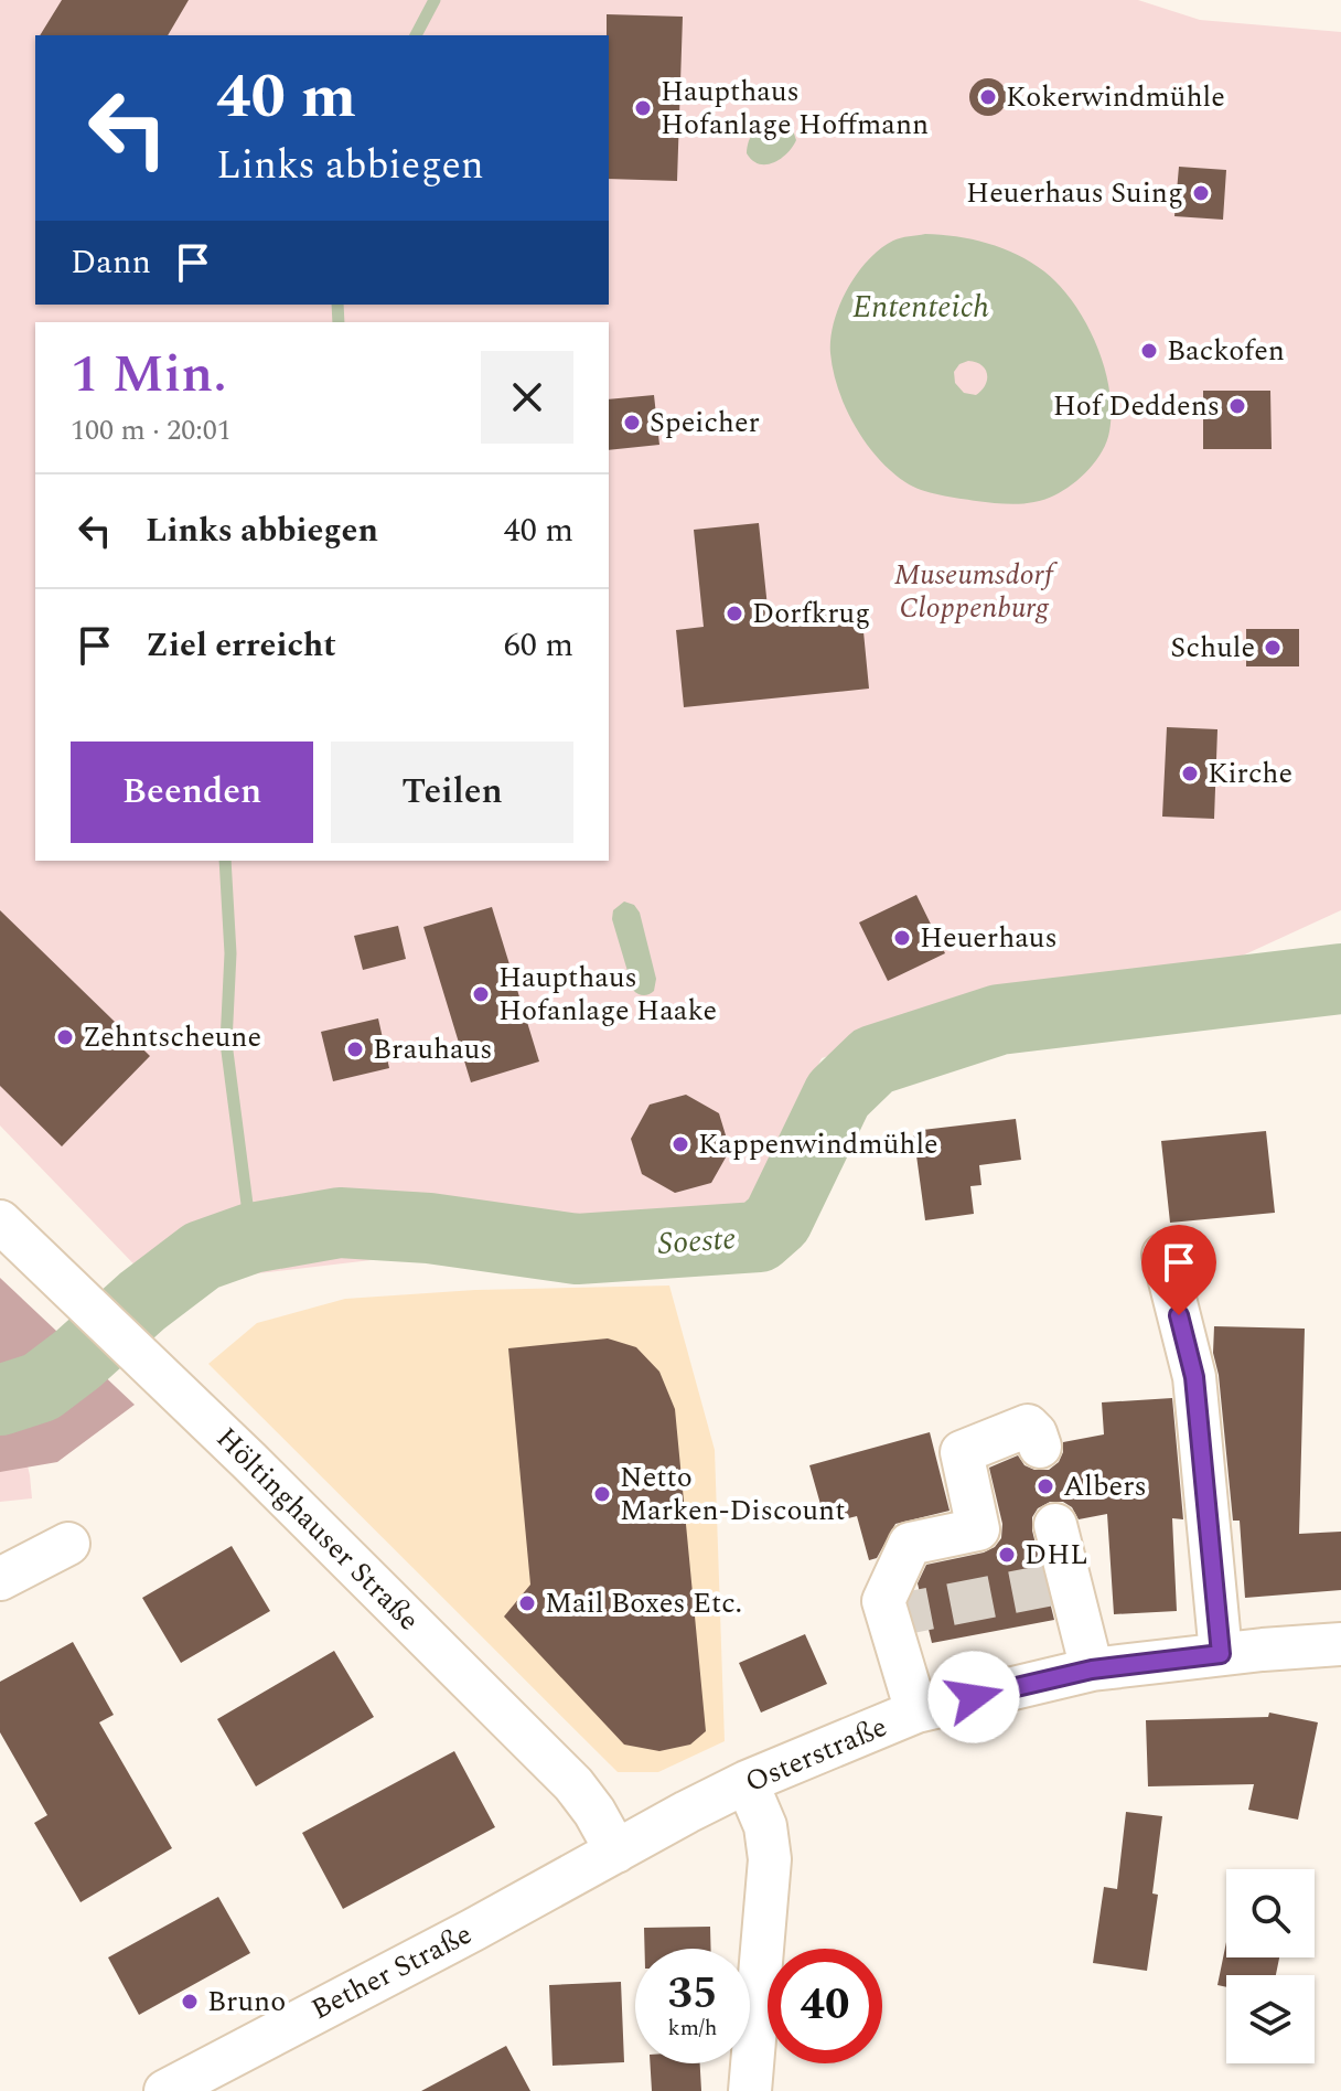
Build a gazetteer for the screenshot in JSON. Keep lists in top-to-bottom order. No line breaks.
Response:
{"streets":{"street":["Höltinghauser Straße","Osterstraße","Bether Straße"]},"crossings":[["Höltinghauser Straße","Osterstraße"],["Höltinghauser Straße","Bether Straße"],["Osterstraße","Bether Straße"]],"water":["Ententeich","Soeste"],"parks":["Museumsdorf Cloppenburg"],"places":["Kokerwindmühle","Haupthaus Hofanlage Hoffmann","Heuerhaus Suing","Backofen","Hof Deddens","Speicher","Dorfkrug","Schule","Kirche","Heuerhaus","Haupthaus Hofanlage Haake","Zehntscheune","Brauhaus","Kappenwindmühle","Albers","Netto Marken-Discount","DHL","Mail Boxes Etc.","Bruno"],"page":{"turn":["40 m","Links abbiegen"],"then":"Dann","heading":["1 Min.","100 m · 20:01"],"list":[{"name":"Links abbiegen","value":"40 m"},{"name":"Ziel erreicht","value":"60 m"}],"buttons":["Beenden","Teilen"],"speed":"35 km/h","limit":"40"}}
